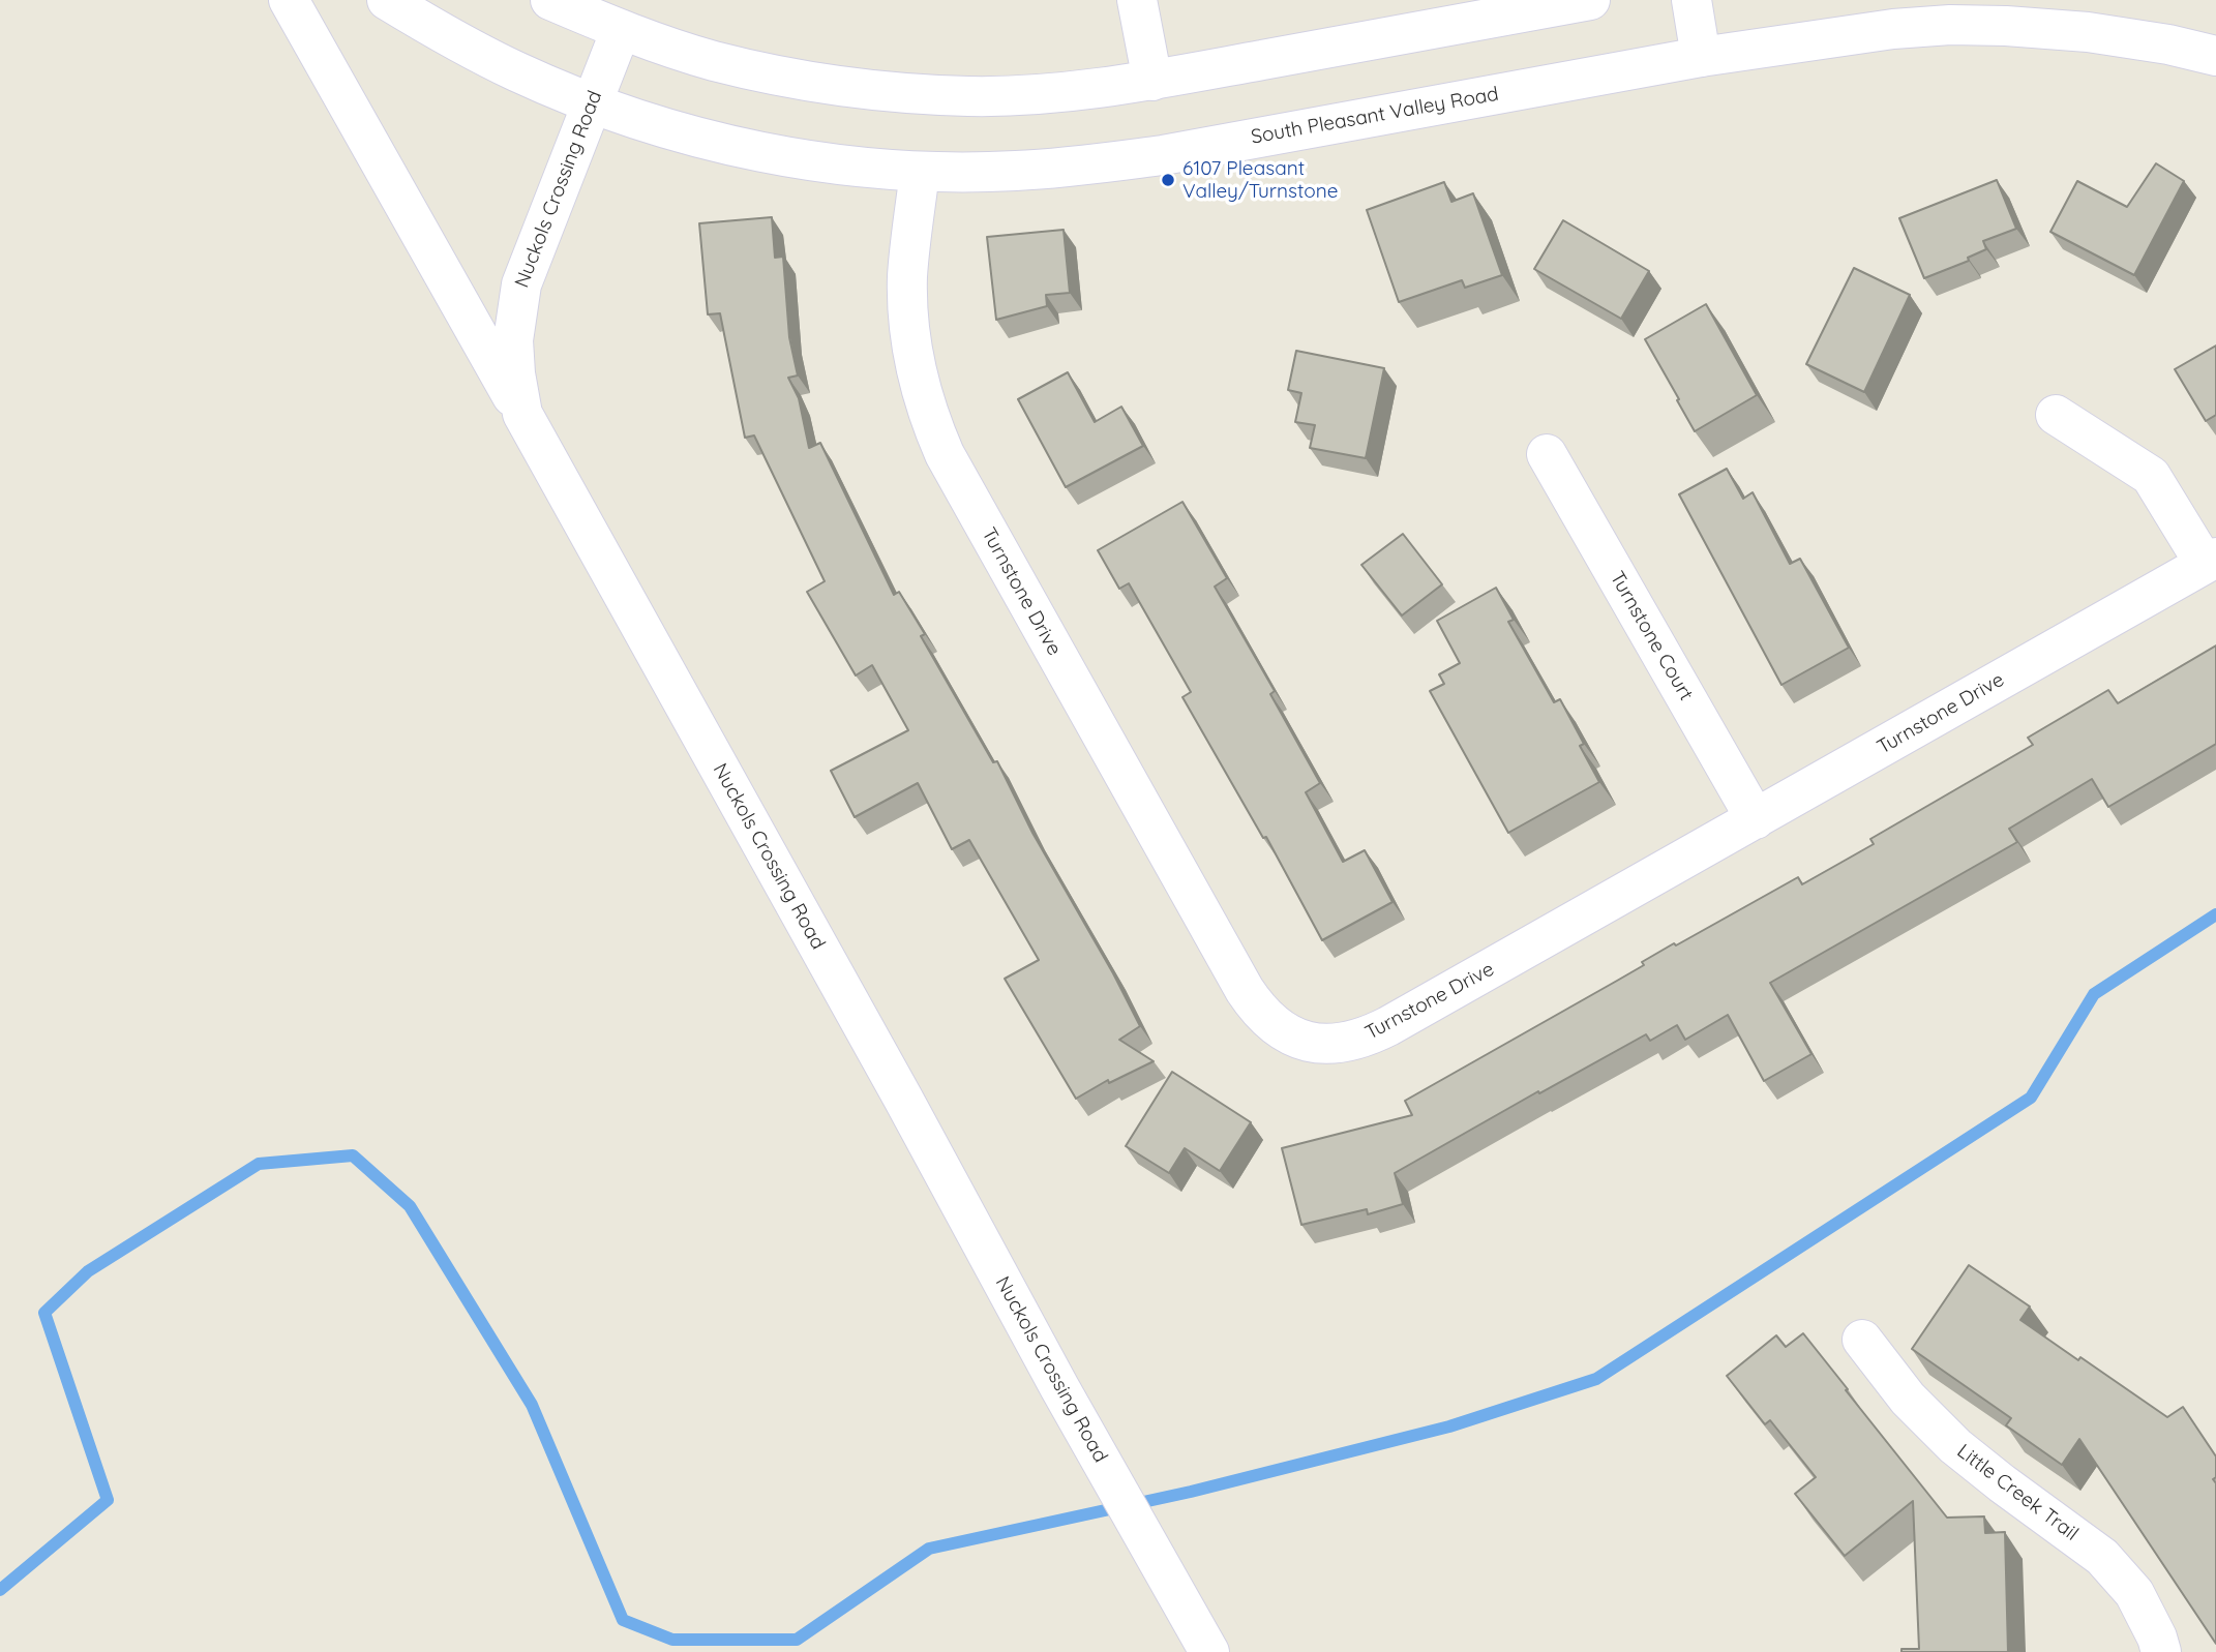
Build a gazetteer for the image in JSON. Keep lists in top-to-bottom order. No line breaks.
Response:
{"streets":{"street":["South Pleasant Valley Road","Nuckols Crossing Road","Turnstone Drive","Turnstone Court","Little Creek Trail"]},"crossings":[["South Pleasant Valley Road","Nuckols Crossing Road"],["South Pleasant Valley Road","Turnstone Drive"],["Turnstone Drive","Turnstone Court"]],"places":["6107 Pleasant Valley/Turnstone"]}
